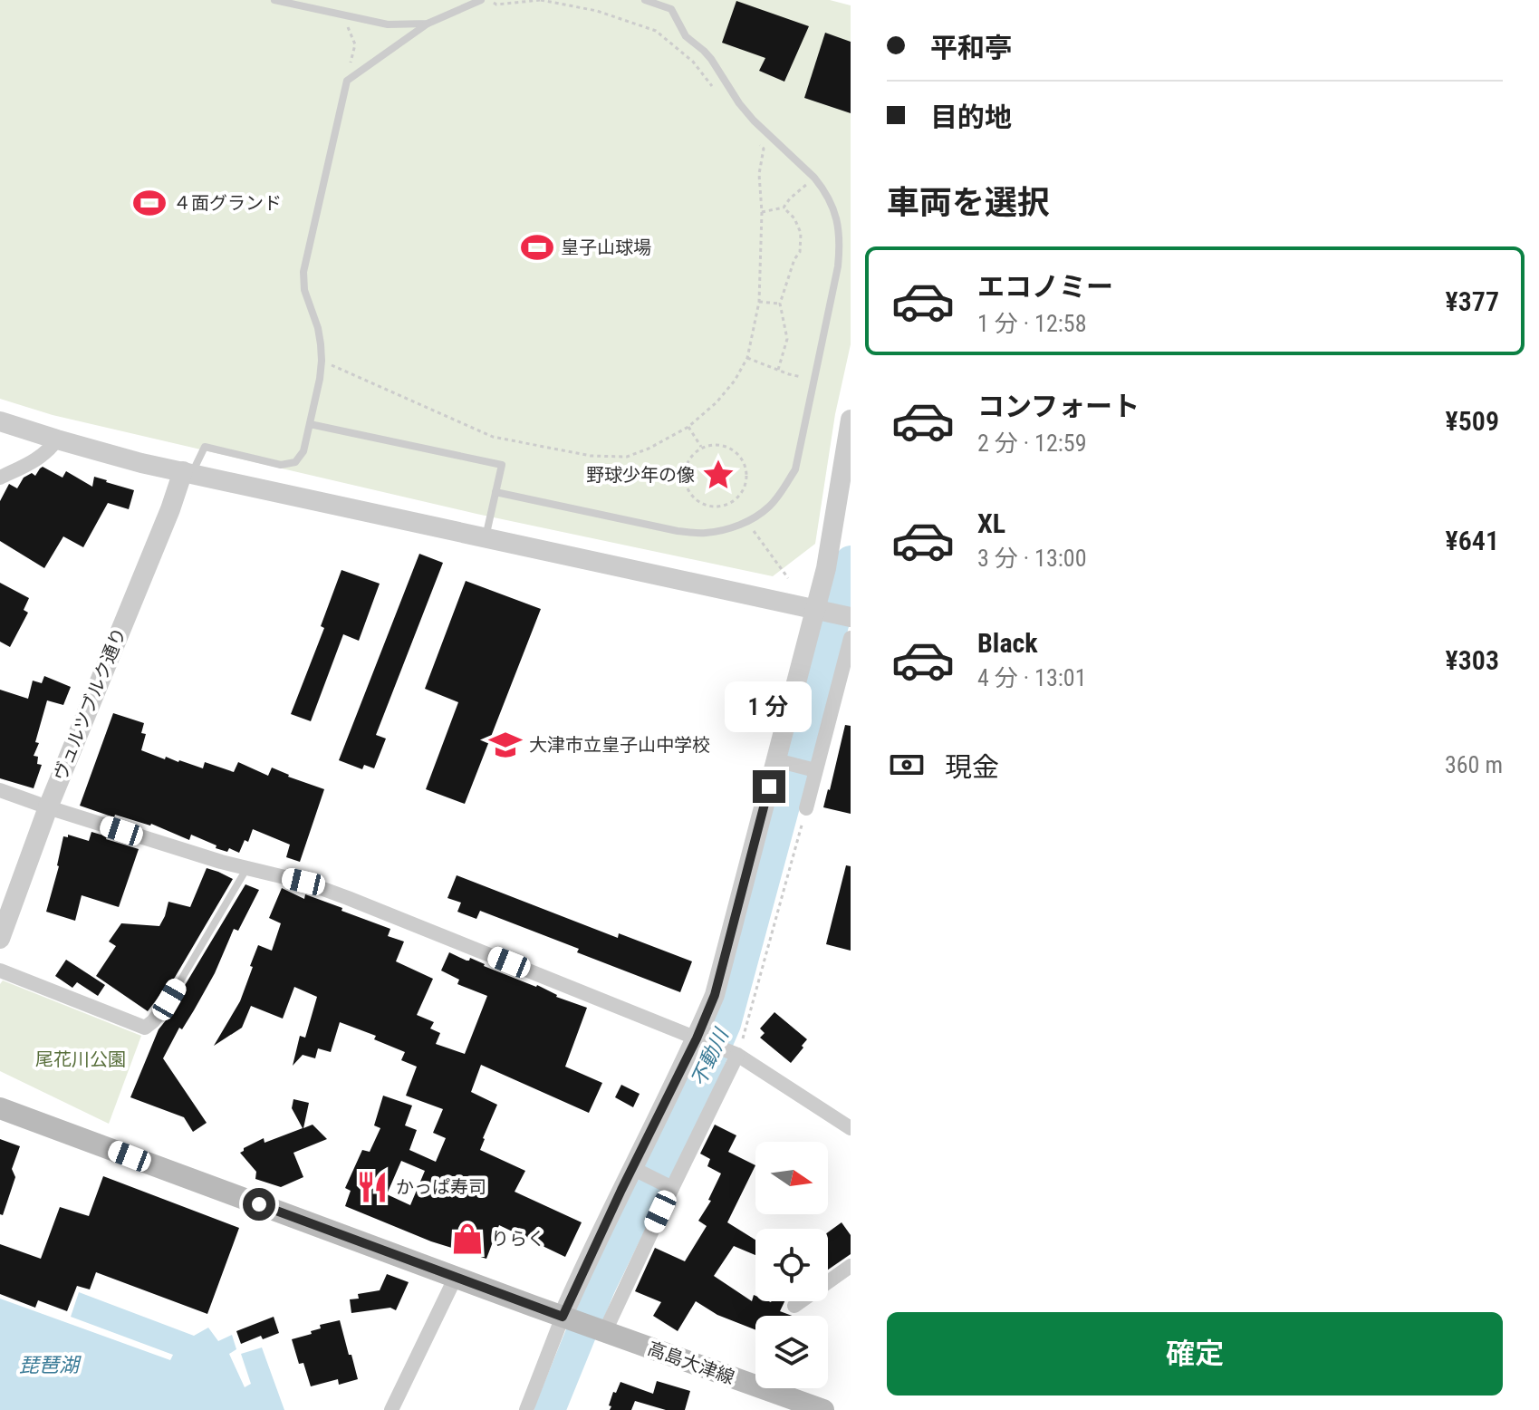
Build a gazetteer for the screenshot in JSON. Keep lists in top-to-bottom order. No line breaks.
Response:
{"streets":{"main road":["高島大津線"],"street":["ヴュルツブルク通り"]},"water":["不動川","琵琶湖"],"parks":["尾花川公園"],"places":{"sports":["４面グランド","皇子山球場"],"place":["野球少年の像"],"school or university":["大津市立皇子山中学校"],"restaurant":["かっぱ寿司"],"shop":["りらく"]},"north":"right","page":{"banner":["平和亭","目的地"],"heading":"車両を選択","list":[{"name":"エコノミー","note":"1 分 · 12:58","value":"¥377"},{"name":"コンフォート","note":"2 分 · 12:59","value":"¥509"},{"name":"XL","note":"3 分 · 13:00","value":"¥641"},{"name":"Black","note":"4 分 · 13:01","value":"¥303"}],"bubble":"1 分","pay":["現金","360 m"],"buttons":"確定"}}
